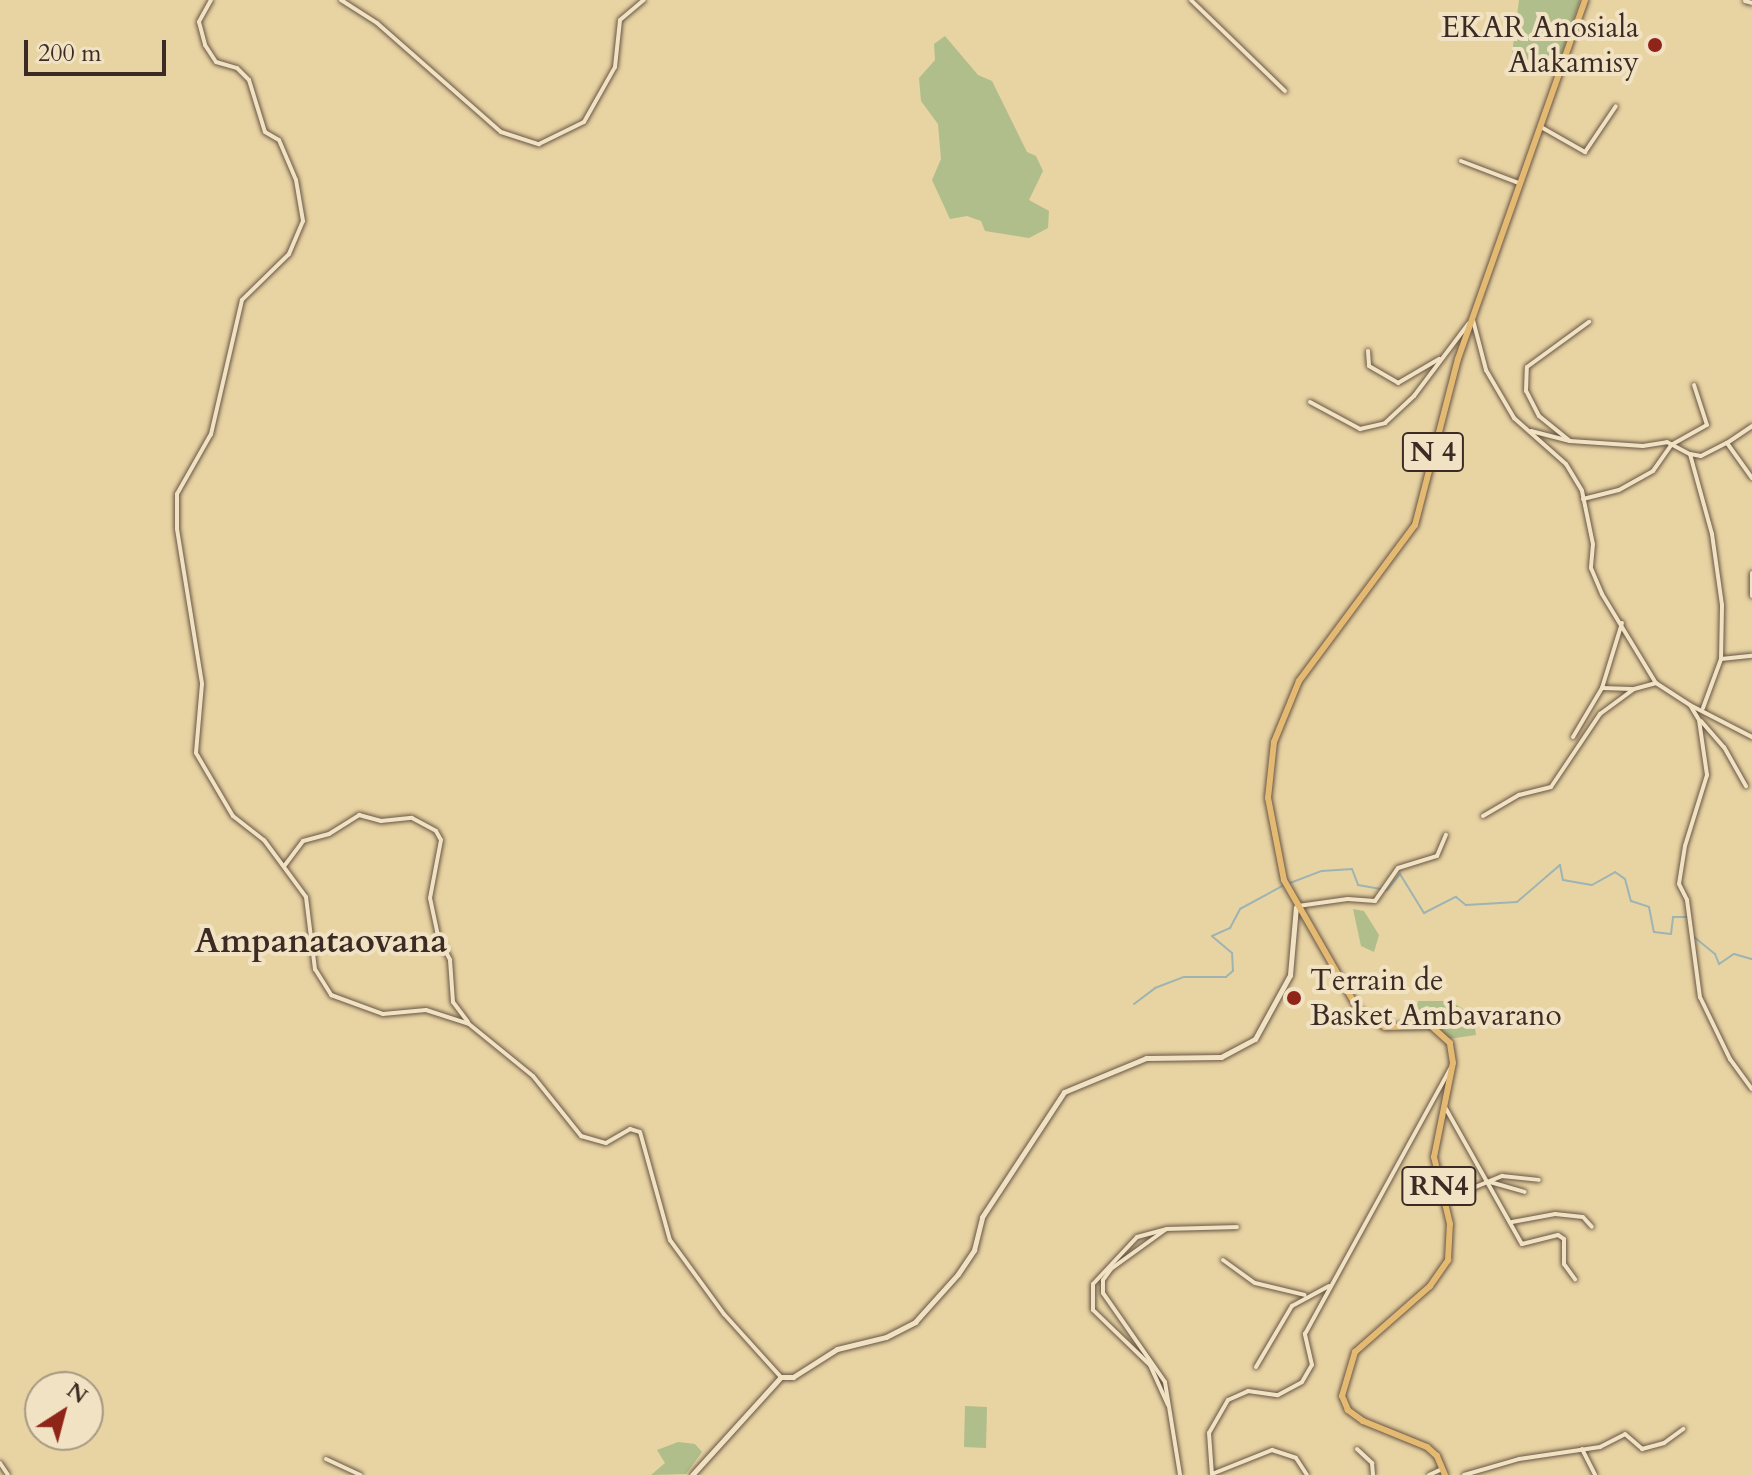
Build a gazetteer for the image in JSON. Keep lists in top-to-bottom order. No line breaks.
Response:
{"streets":{"main road":["N 4","RN4"]},"districts":["Ampanataovana"],"places":["EKAR Anosiala Alakamisy","Terrain de Basket Ambavarano"],"scale_bar":"200 m","north":"top right"}
